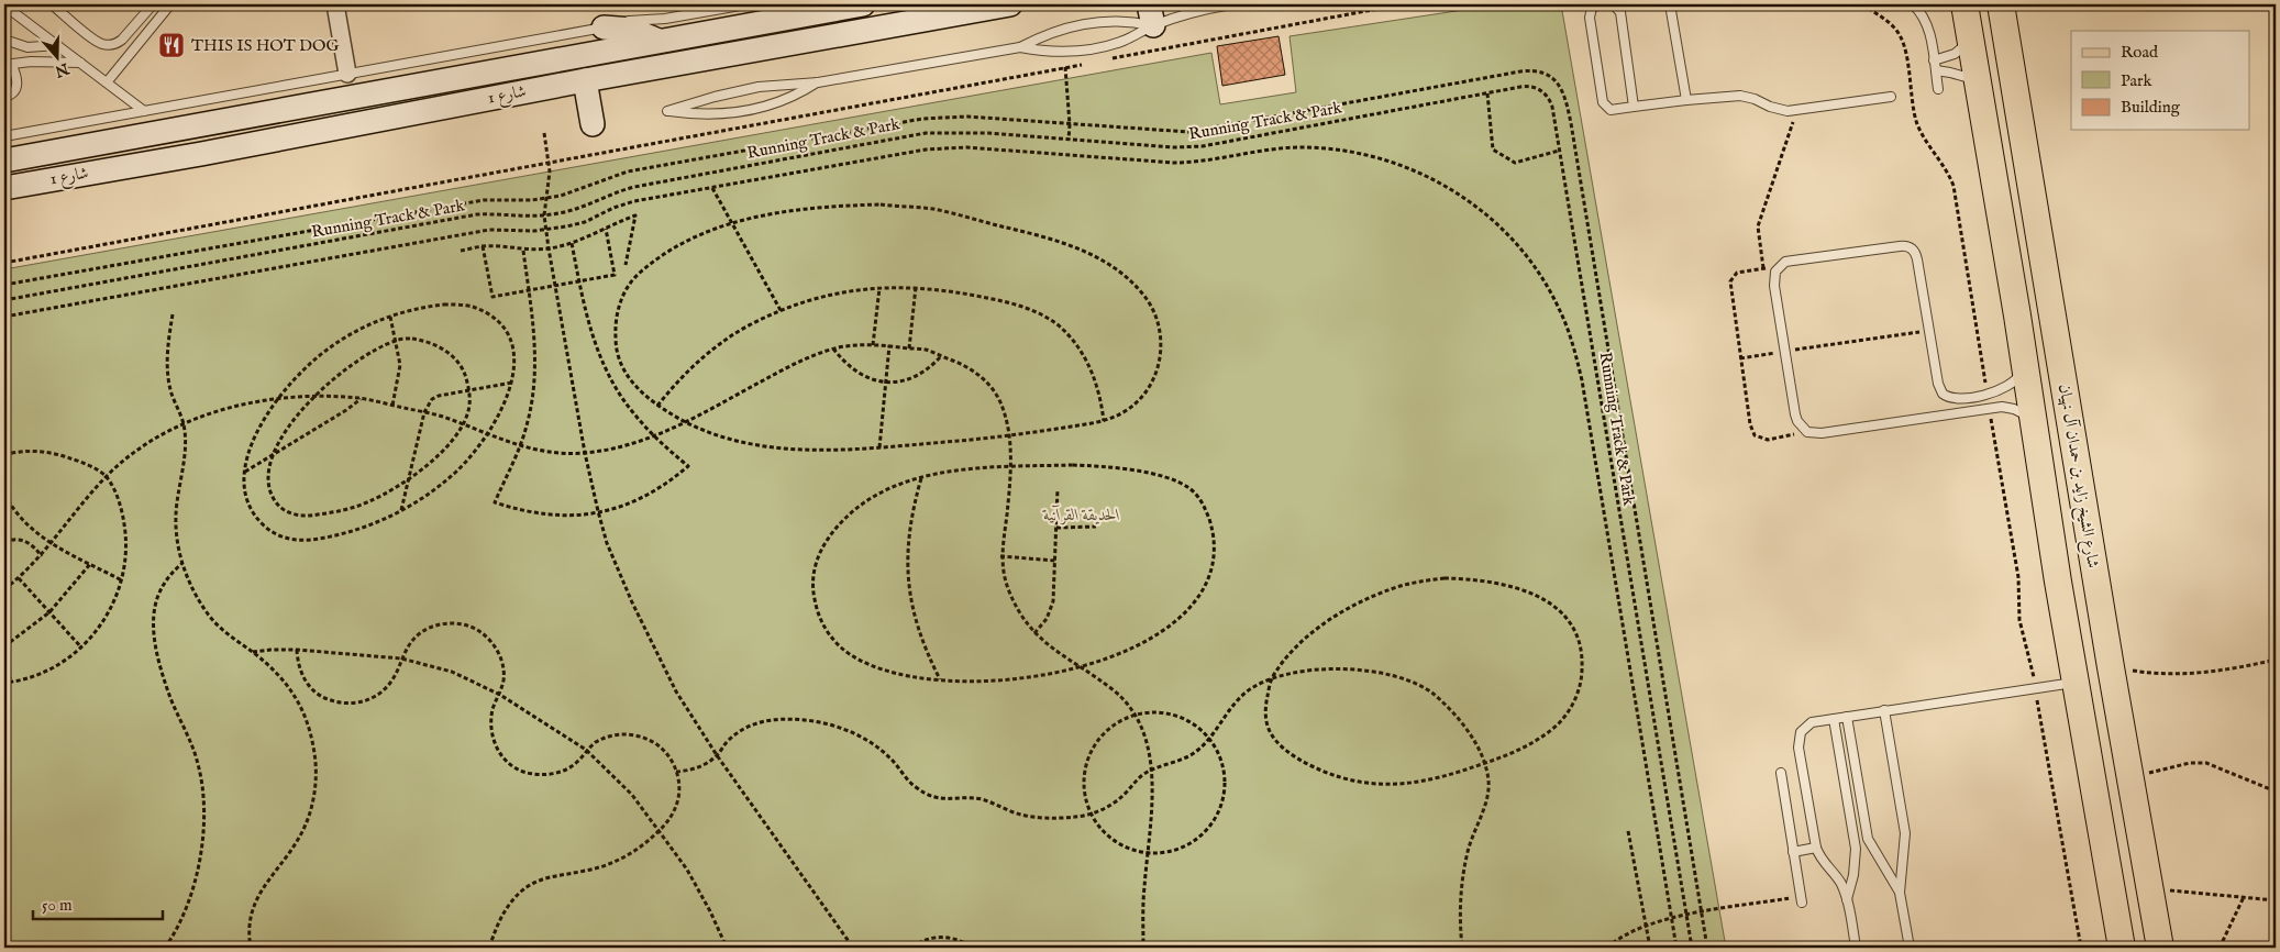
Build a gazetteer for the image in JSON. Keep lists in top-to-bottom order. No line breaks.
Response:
{"streets":{"main road":["شارع الشيخ زايد بن حمدان آل نهيان"],"street":["شارع 1"],"path":["Running Track & Park"]},"parks":["الحديقة القرآنية"],"places":{"restaurant":["THIS IS HOT DOG"]},"legend":["Road","Park","Building"],"scale_bar":"50 m","north":"bottom"}
